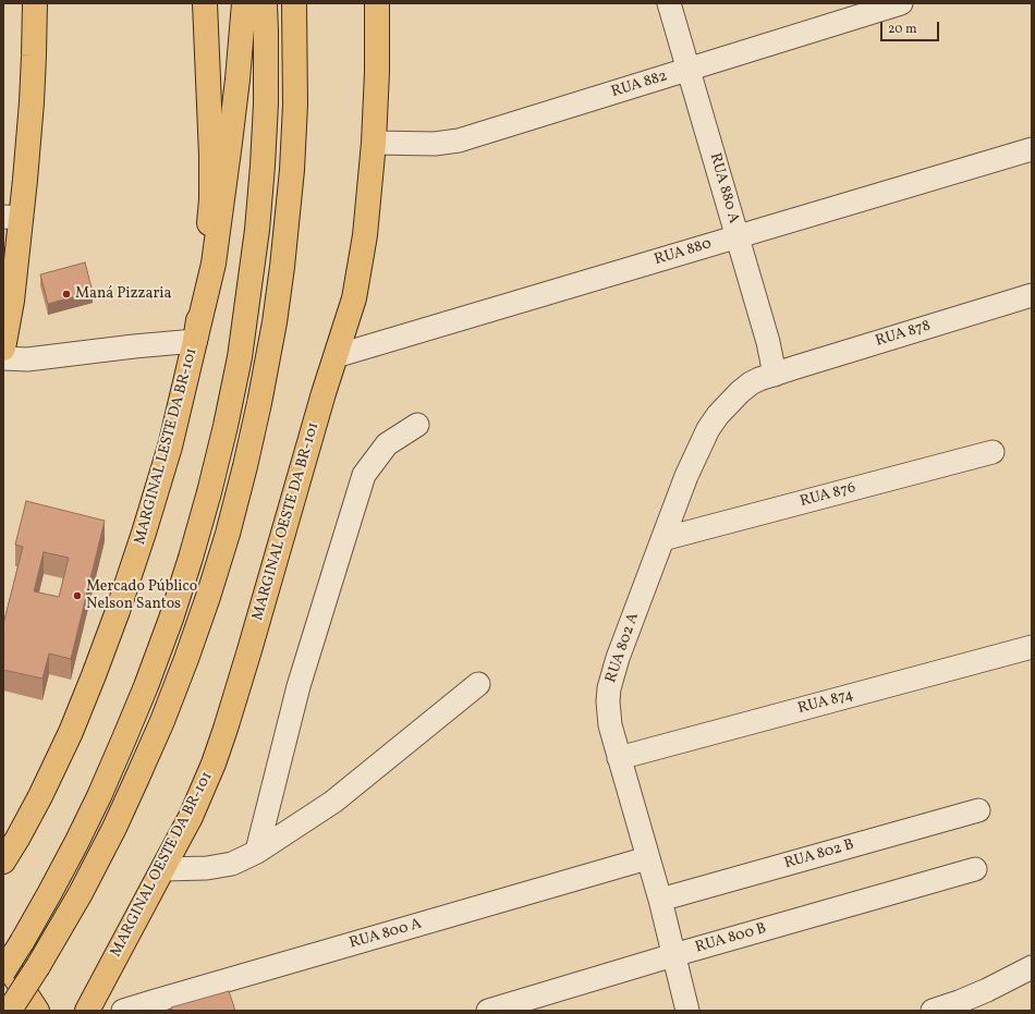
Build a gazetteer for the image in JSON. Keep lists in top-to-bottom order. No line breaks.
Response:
{"streets":{"main road":["MARGINAL LESTE DA BR-101","MARGINAL OESTE DA BR-101"],"street":["RUA 882","RUA 880 A","RUA 880","RUA 878","RUA 876","RUA 802 A","RUA 874","RUA 802 B","RUA 800 A","RUA 800 B"]},"crossings":[["RUA 882","RUA 880 A"],["RUA 882","MARGINAL OESTE DA BR-101"],["RUA 880 A","RUA 880"],["RUA 880 A","RUA 878"],["RUA 880 A","RUA 802 A"],["RUA 880","MARGINAL OESTE DA BR-101"],["RUA 878","RUA 802 A"],["RUA 876","RUA 802 A"],["RUA 802 A","RUA 874"],["RUA 802 A","RUA 802 B"],["RUA 802 A","RUA 800 A"],["RUA 802 A","RUA 800 B"]],"places":["Maná Pizzaria","Mercado Público Nelson Santos"],"scale_bar":"20 m"}
